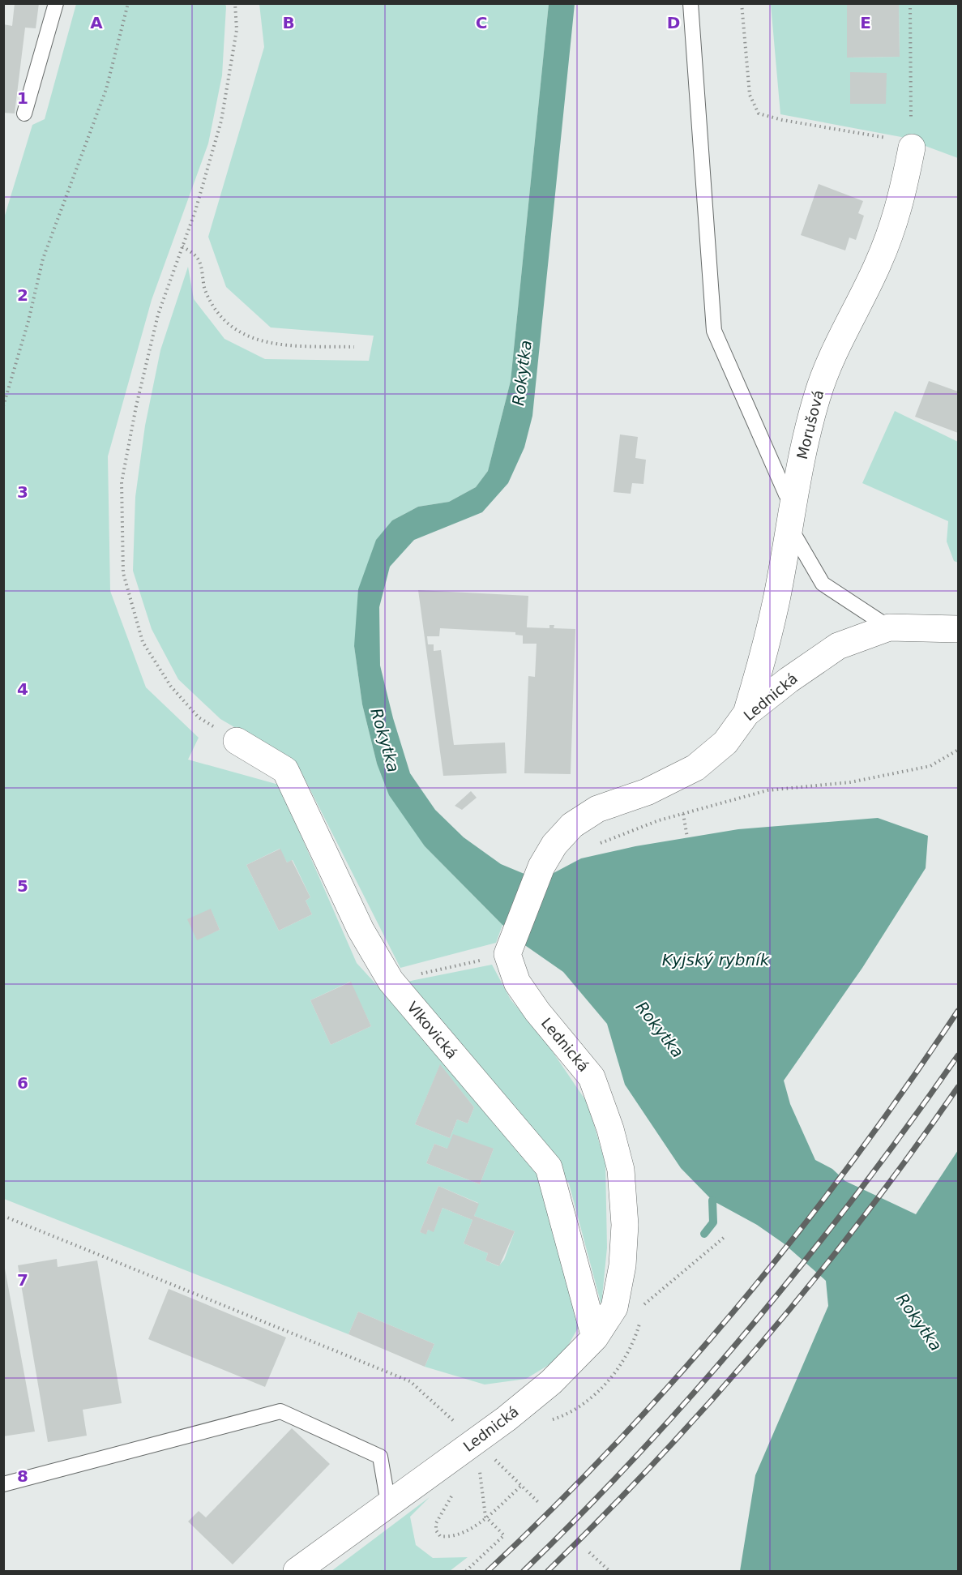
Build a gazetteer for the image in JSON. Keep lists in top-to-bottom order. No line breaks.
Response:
{"streets":{"street":["Morušová","Lednická","Vlkovická"]},"crossings":[["Morušová","Lednická"],["Lednická","Vlkovická"]],"water":["Rokytka","Kyjský rybník"],"grid":{"columns":["A","B","C","D","E"],"rows":["1","2","3","4","5","6","7","8"]}}
